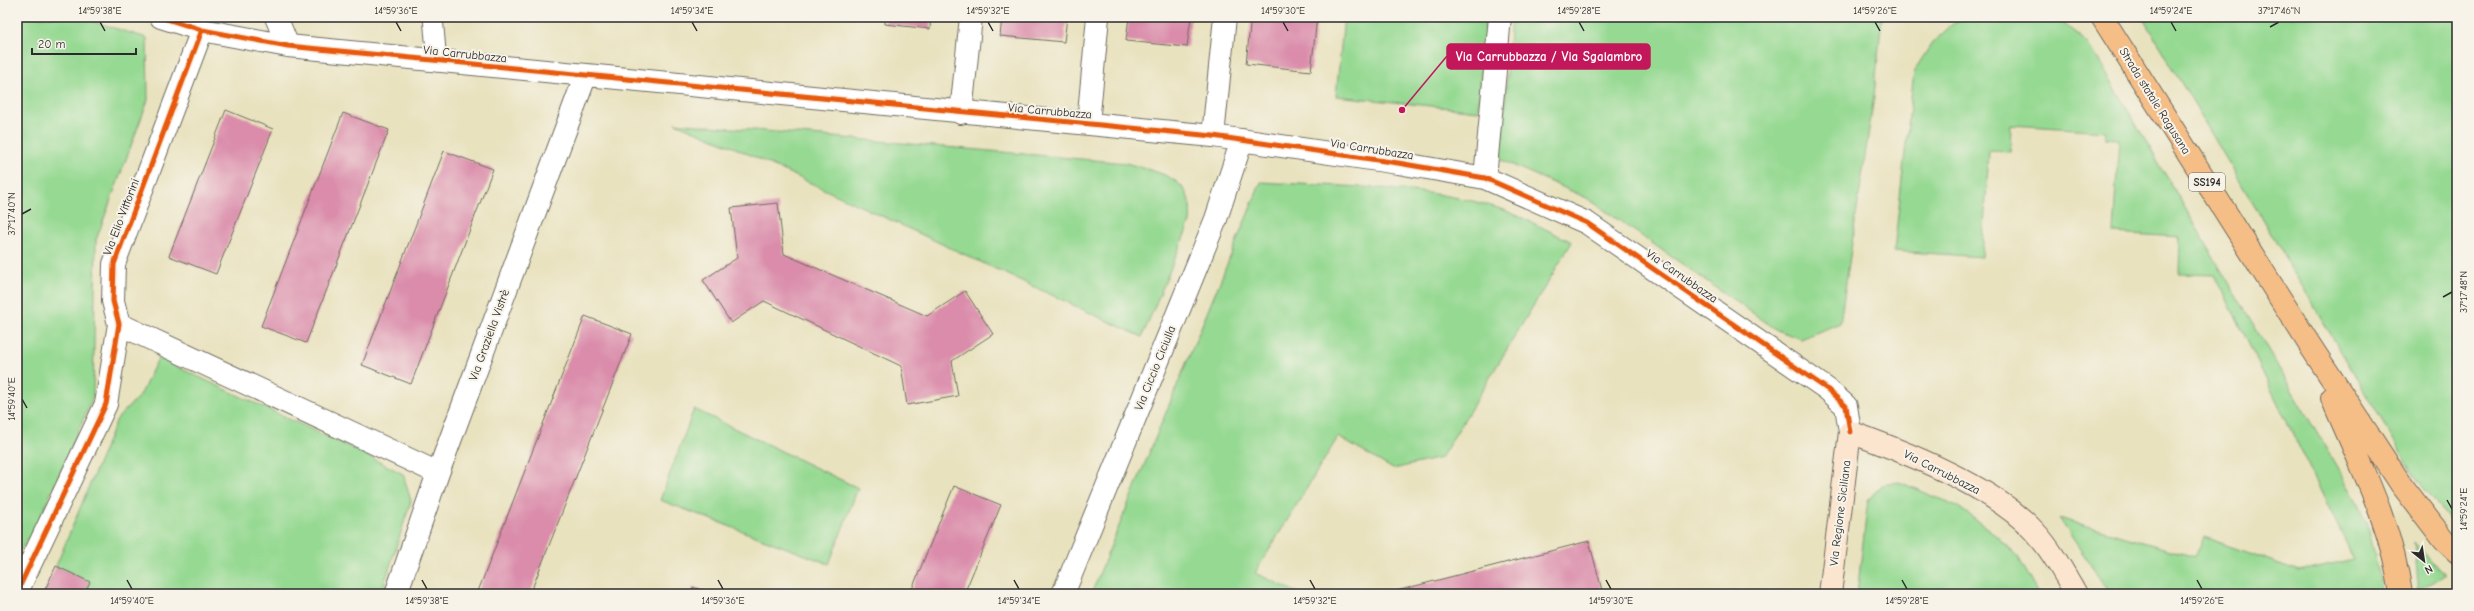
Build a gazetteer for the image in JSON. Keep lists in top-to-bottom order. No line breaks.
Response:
{"streets":{"main road":["Via Carrubbazza","Strada statale Ragusana","SS194","Via Regione Siciliana"],"street":["Via Elio Vittorini","Via Graziella Vistrè","Via Ciccio Ciciulla"]},"crossings":[["Via Carrubbazza","Via Elio Vittorini"],["Via Carrubbazza","Via Graziella Vistrè"],["Via Carrubbazza","Via Ciccio Ciciulla"],["Via Carrubbazza","Via Regione Siciliana"]],"places":["Via Carrubbazza / Via Sgalambro"],"scale_bar":"20 m","north":"bottom right","coordinates":["14°59'38\"E","14°59'36\"E","14°59'34\"E","14°59'32\"E","14°59'30\"E","14°59'28\"E","14°59'26\"E","14°59'24\"E","37°17'46\"N","37°17'40\"N","37°17'48\"N","14°59'40\"E"]}
